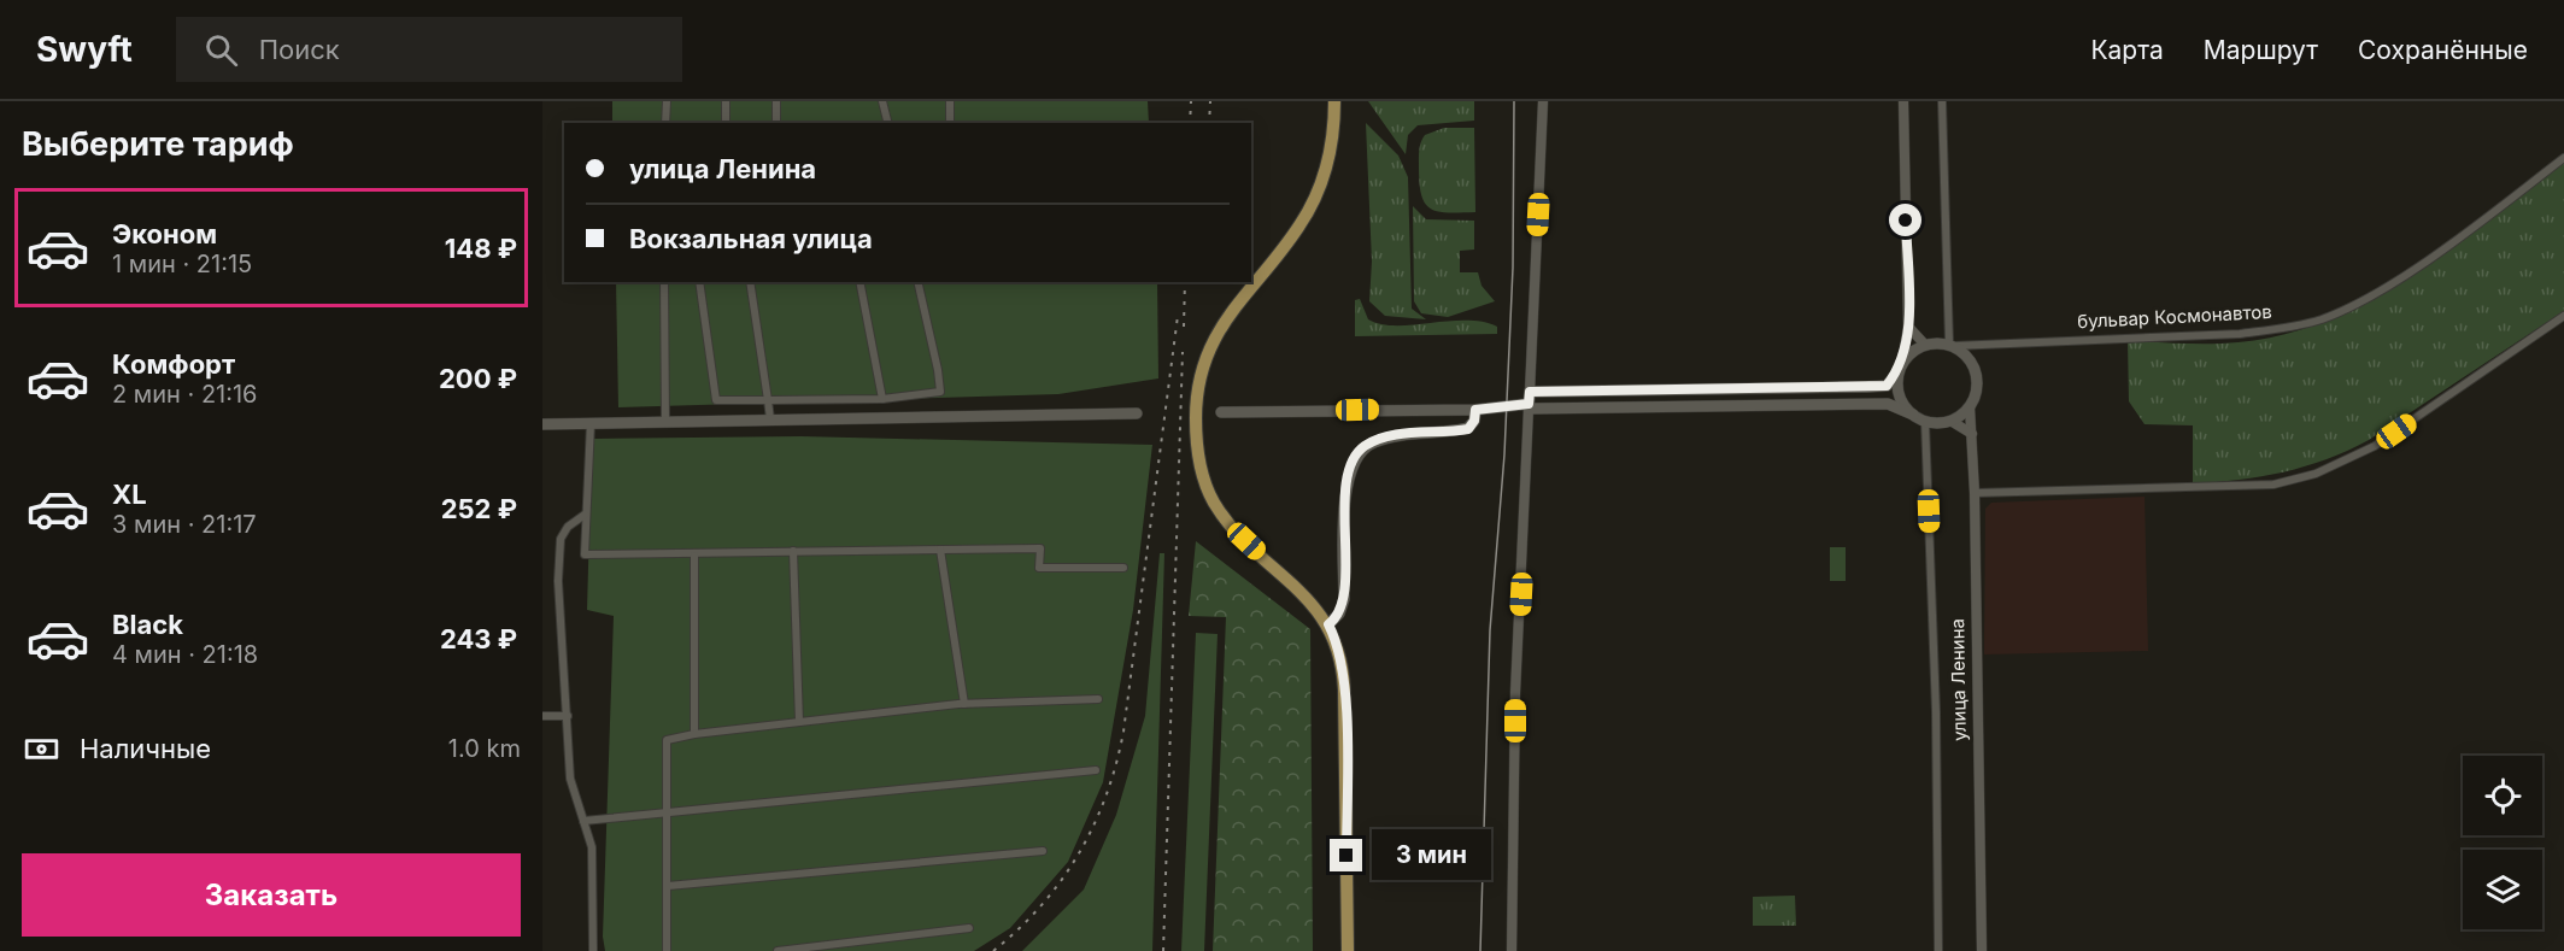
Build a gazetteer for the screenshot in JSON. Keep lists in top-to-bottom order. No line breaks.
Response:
{"streets":{"street":["бульвар Космонавтов","улица Ленина"]},"crossings":[["бульвар Космонавтов","улица Ленина"]],"page":{"header":"Swyft","search":"Поиск","nav":["Карта","Маршрут","Сохранённые"],"heading":"Выберите тариф","banner":["улица Ленина","Вокзальная улица"],"list":[{"name":"Эконом","note":"1 мин · 21:15","value":"148 ₽"},{"name":"Комфорт","note":"2 мин · 21:16","value":"200 ₽"},{"name":"XL","note":"3 мин · 21:17","value":"252 ₽"},{"name":"Black","note":"4 мин · 21:18","value":"243 ₽"}],"pay":["Наличные","1.0 km"],"bubble":"3 мин","buttons":"Заказать"}}
